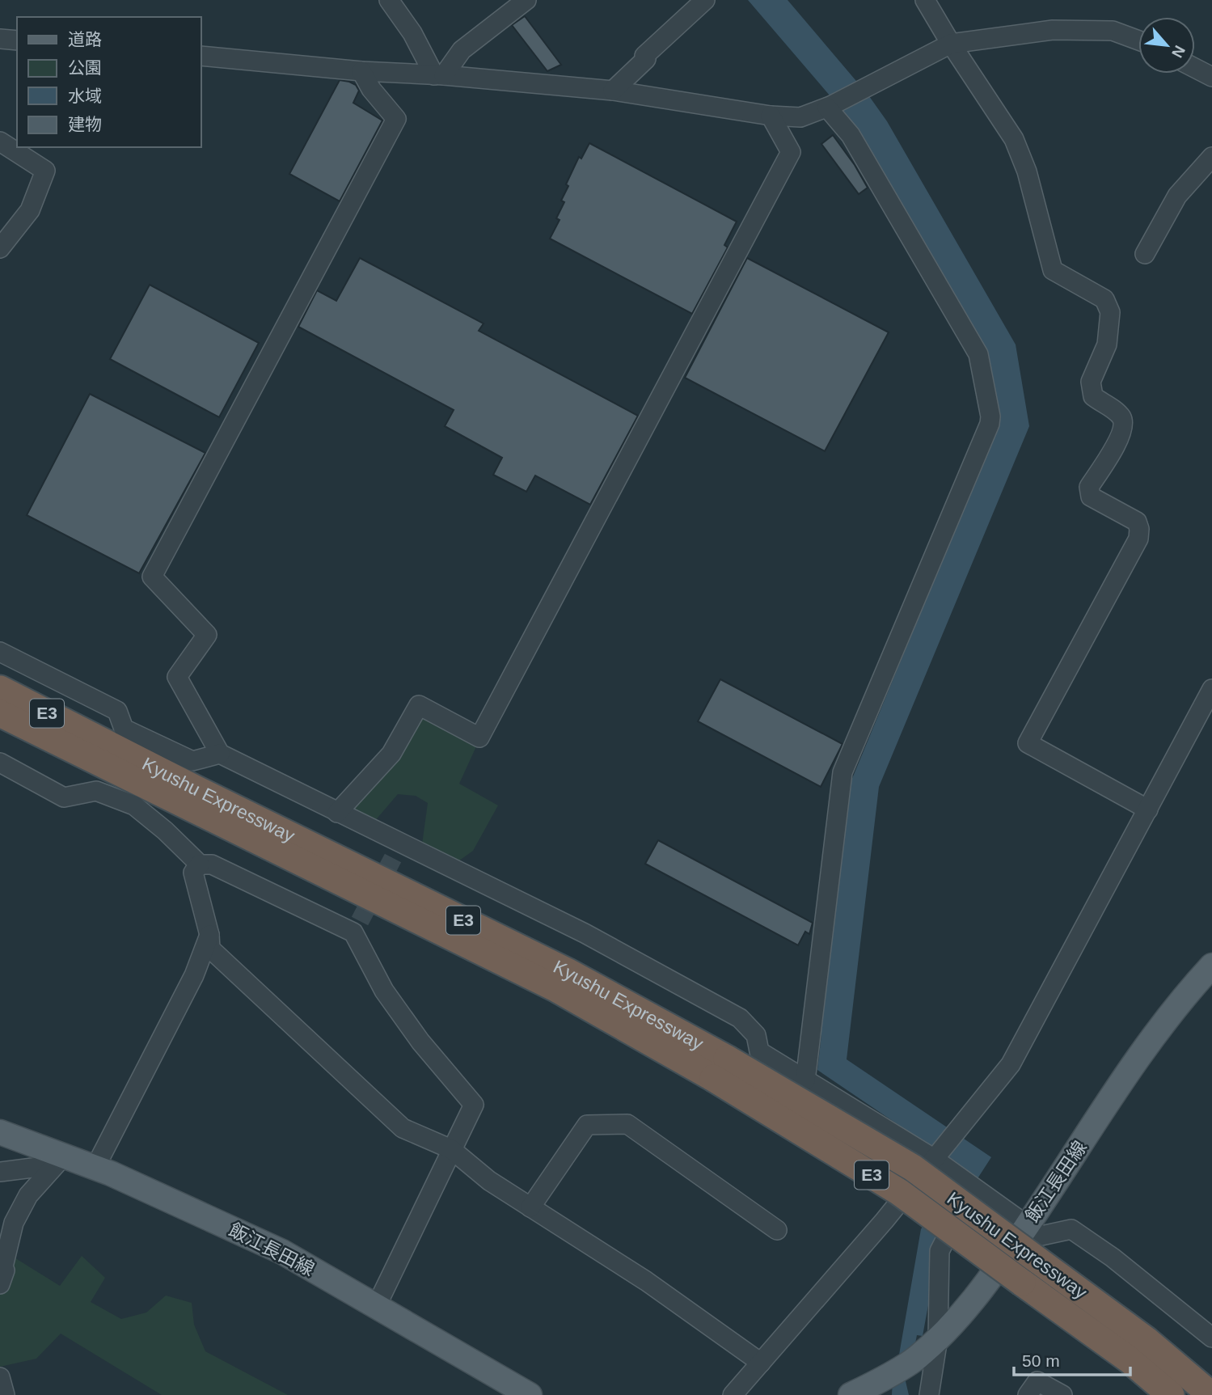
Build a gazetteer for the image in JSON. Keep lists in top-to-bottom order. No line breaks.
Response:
{"streets":{"highway":["E3","Kyushu Expressway"],"main road":["飯江長田線"]},"legend":["道路","公園","水域","建物"],"scale_bar":"50 m","north":"bottom right"}
